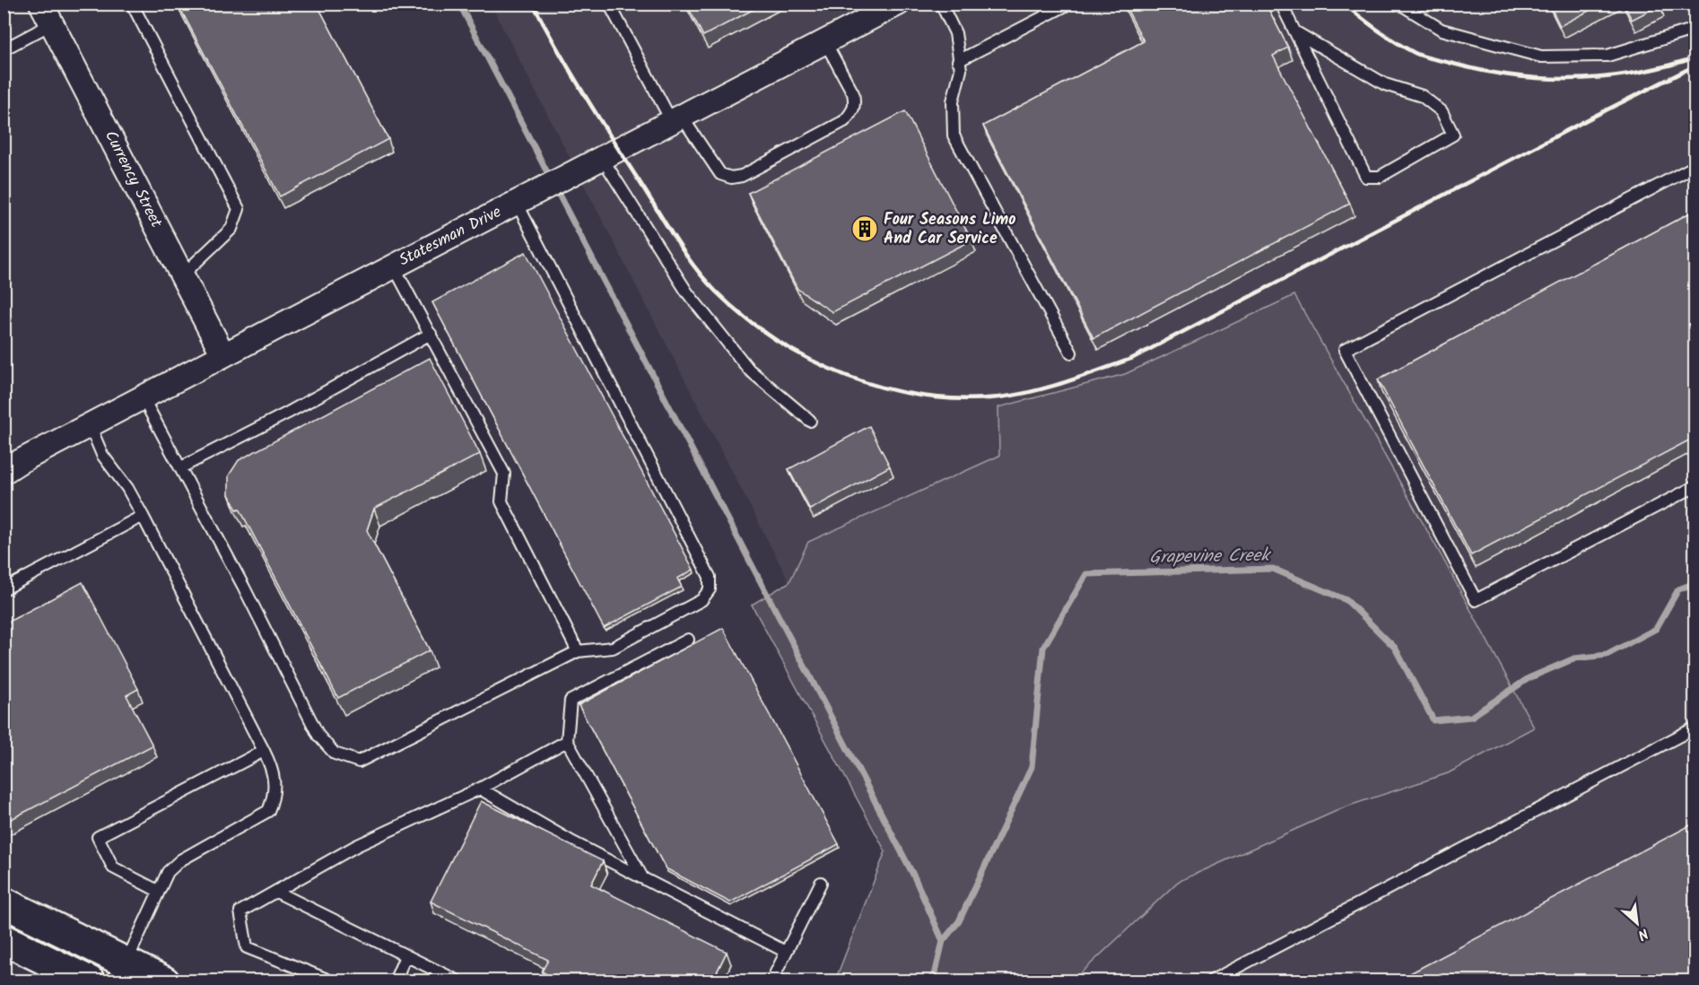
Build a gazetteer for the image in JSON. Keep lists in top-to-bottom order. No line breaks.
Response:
{"streets":{"street":["Currency Street","Statesman Drive"]},"crossings":[["Currency Street","Statesman Drive"]],"water":["Grapevine Creek"],"places":{"building":["Four Seasons Limo And Car Service"]},"north":"bottom right"}
